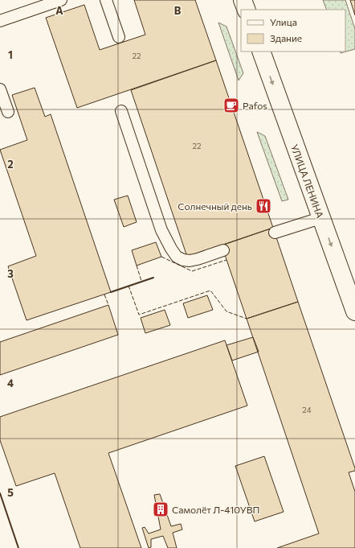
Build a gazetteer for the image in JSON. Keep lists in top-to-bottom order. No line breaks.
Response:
{"streets":{"main road":["УЛИЦА ЛЕНИНА"]},"one_way":["УЛИЦА ЛЕНИНА"],"places":{"cafe":["Pafos"],"restaurant":["Солнечный день"],"building":["Самолёт Л-410УВП"]},"house_numbers":["22","22","24"],"legend":["Улица","Здание"],"grid":{"columns":["A","B"],"rows":["1","2","3","4","5"]}}
